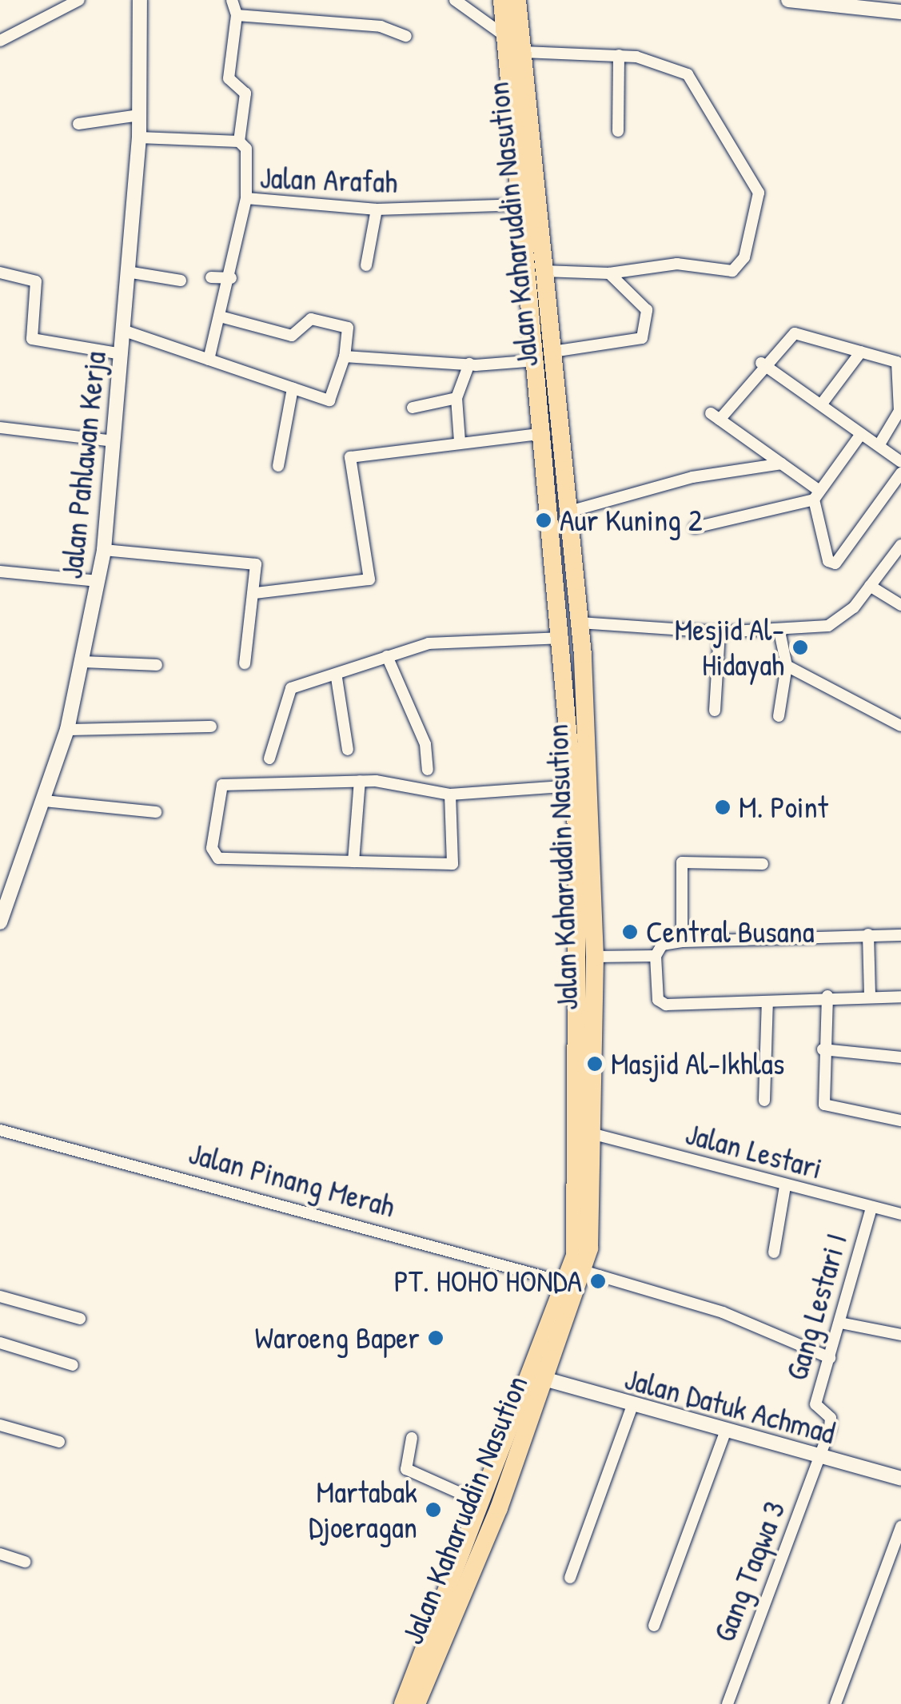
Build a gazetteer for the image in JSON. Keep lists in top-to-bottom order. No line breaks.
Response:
{"streets":{"highway":["Jalan Kaharuddin Nasution"],"street":["Jalan Arafah","Jalan Pahlawan Kerja","Jalan Lestari","Jalan Pinang Merah","Gang Lestari I","Jalan Datuk Achmad","Gang Taqwa 3"]},"crossings":[["Jalan Arafah","Jalan Kaharuddin Nasution"],["Jalan Kaharuddin Nasution","Jalan Lestari"],["Jalan Kaharuddin Nasution","Jalan Pinang Merah"],["Jalan Kaharuddin Nasution","Jalan Datuk Achmad"],["Jalan Lestari","Gang Lestari I"],["Gang Lestari I","Jalan Datuk Achmad"],["Gang Lestari I","Gang Taqwa 3"],["Jalan Datuk Achmad","Gang Taqwa 3"]],"places":["Aur Kuning 2","Mesjid Al- Hidayah","M. Point","Central Busana","Masjid Al-Ikhlas","PT. HOHO HONDA","Waroeng Baper","Martabak Djoeragan"]}
